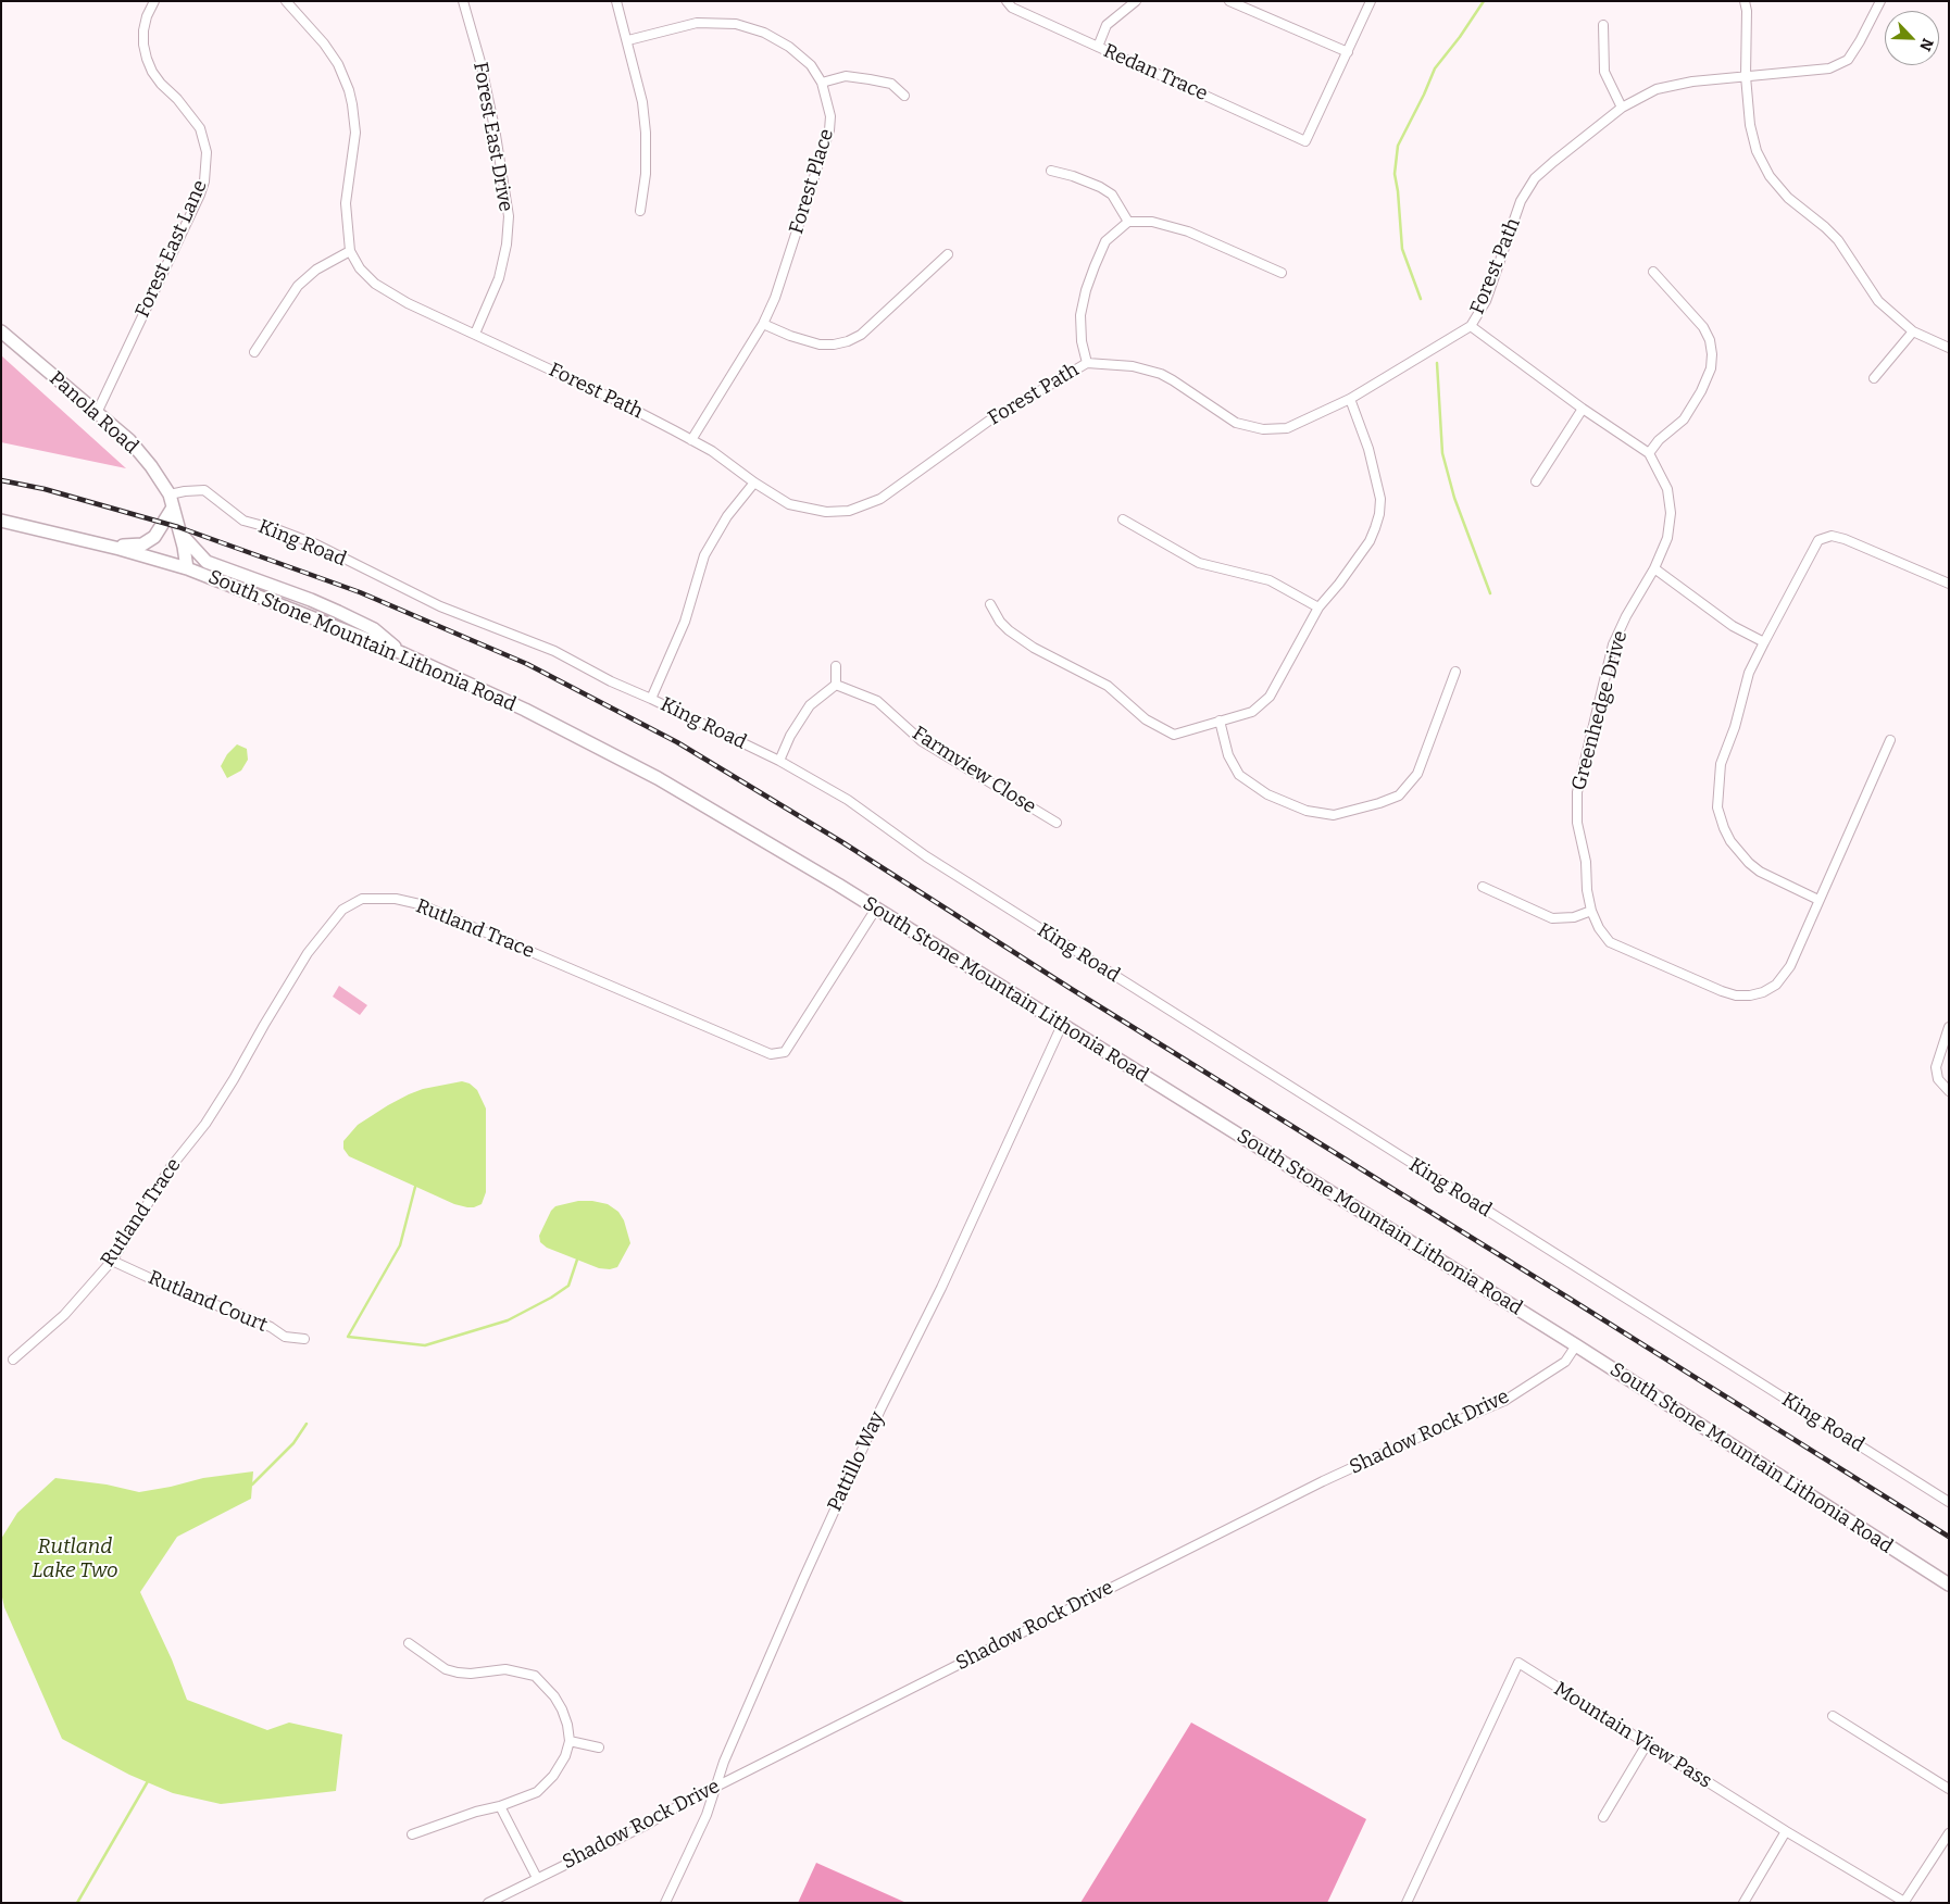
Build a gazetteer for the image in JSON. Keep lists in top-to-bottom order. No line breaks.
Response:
{"streets":{"main road":["Panola Road","South Stone Mountain Lithonia Road"],"street":["Redan Trace","Forest East Drive","Forest Place","Forest East Lane","Forest Path","King Road","Greenhedge Drive","Farmview Close","Rutland Trace","Rutland Court","Shadow Rock Drive","Pattillo Way","Mountain View Pass"]},"crossings":[["Forest East Drive","Forest Path"],["Forest Place","Forest Path"],["Forest East Lane","Panola Road"],["Forest Path","Greenhedge Drive"],["Panola Road","King Road"],["Panola Road","South Stone Mountain Lithonia Road"],["South Stone Mountain Lithonia Road","Rutland Trace"],["South Stone Mountain Lithonia Road","Shadow Rock Drive"],["South Stone Mountain Lithonia Road","Pattillo Way"],["Rutland Trace","Rutland Court"],["Shadow Rock Drive","Pattillo Way"]],"water":["Rutland Lake Two"],"north":"bottom right"}
